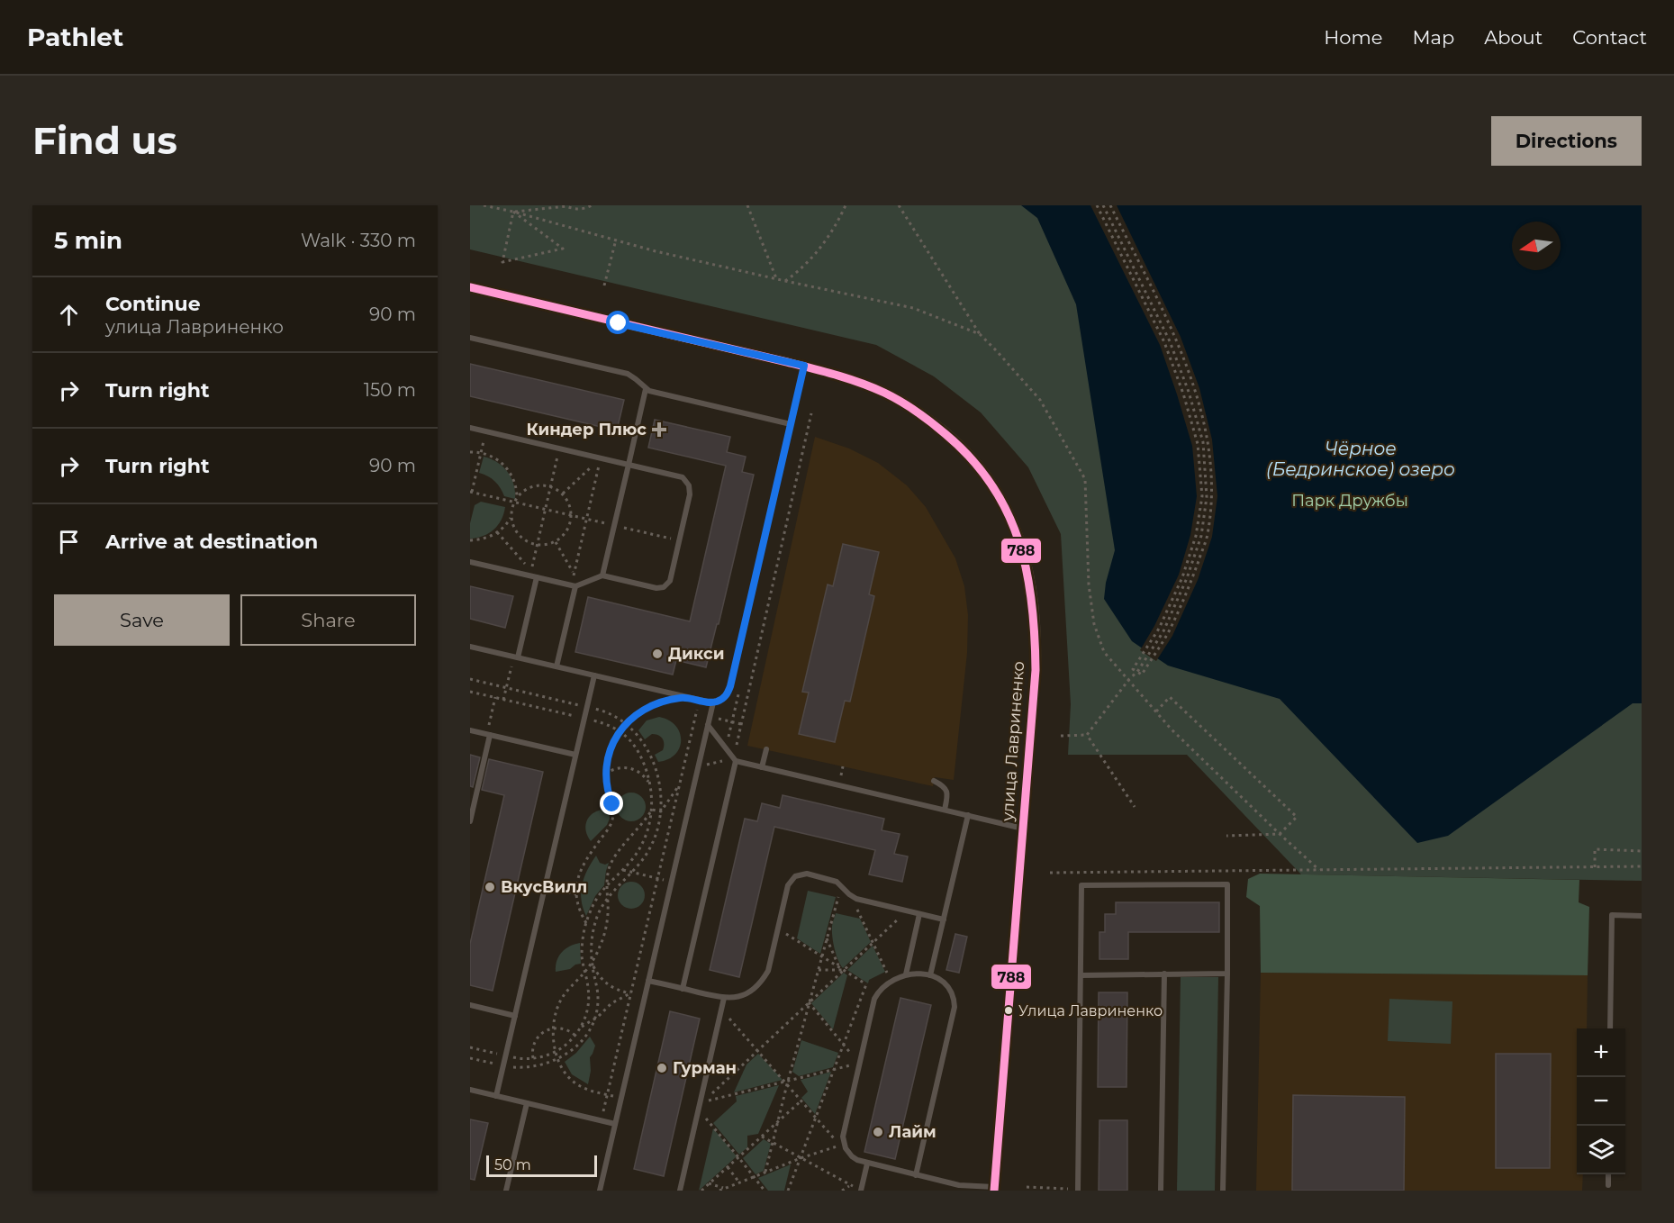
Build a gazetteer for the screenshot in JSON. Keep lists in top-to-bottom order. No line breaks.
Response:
{"streets":{"street":["улица Лавриненко"]},"water":["Чёрное (Бедринское) озеро"],"parks":["Парк Дружбы"],"places":{"health":["Киндер Плюс"],"other":["Дикси","ВкусВилл","Улица Лавриненко","Гурман","Лайм"]},"lines":["transit line 788"],"scale_bar":"50 m","north":"left","page":{"header":"Pathlet","nav":["Home","Map","About","Contact"],"buttons":["Directions",["Save","Share"]],"title":"Find us","heading":["5 min","Walk · 330 m"],"list":[["Continue","улица Лавриненко","90 m"],["Turn right","150 m"],["Turn right","90 m"],"Arrive at destination"],"map_buttons":["+","−"],"scale":"50 m"}}
